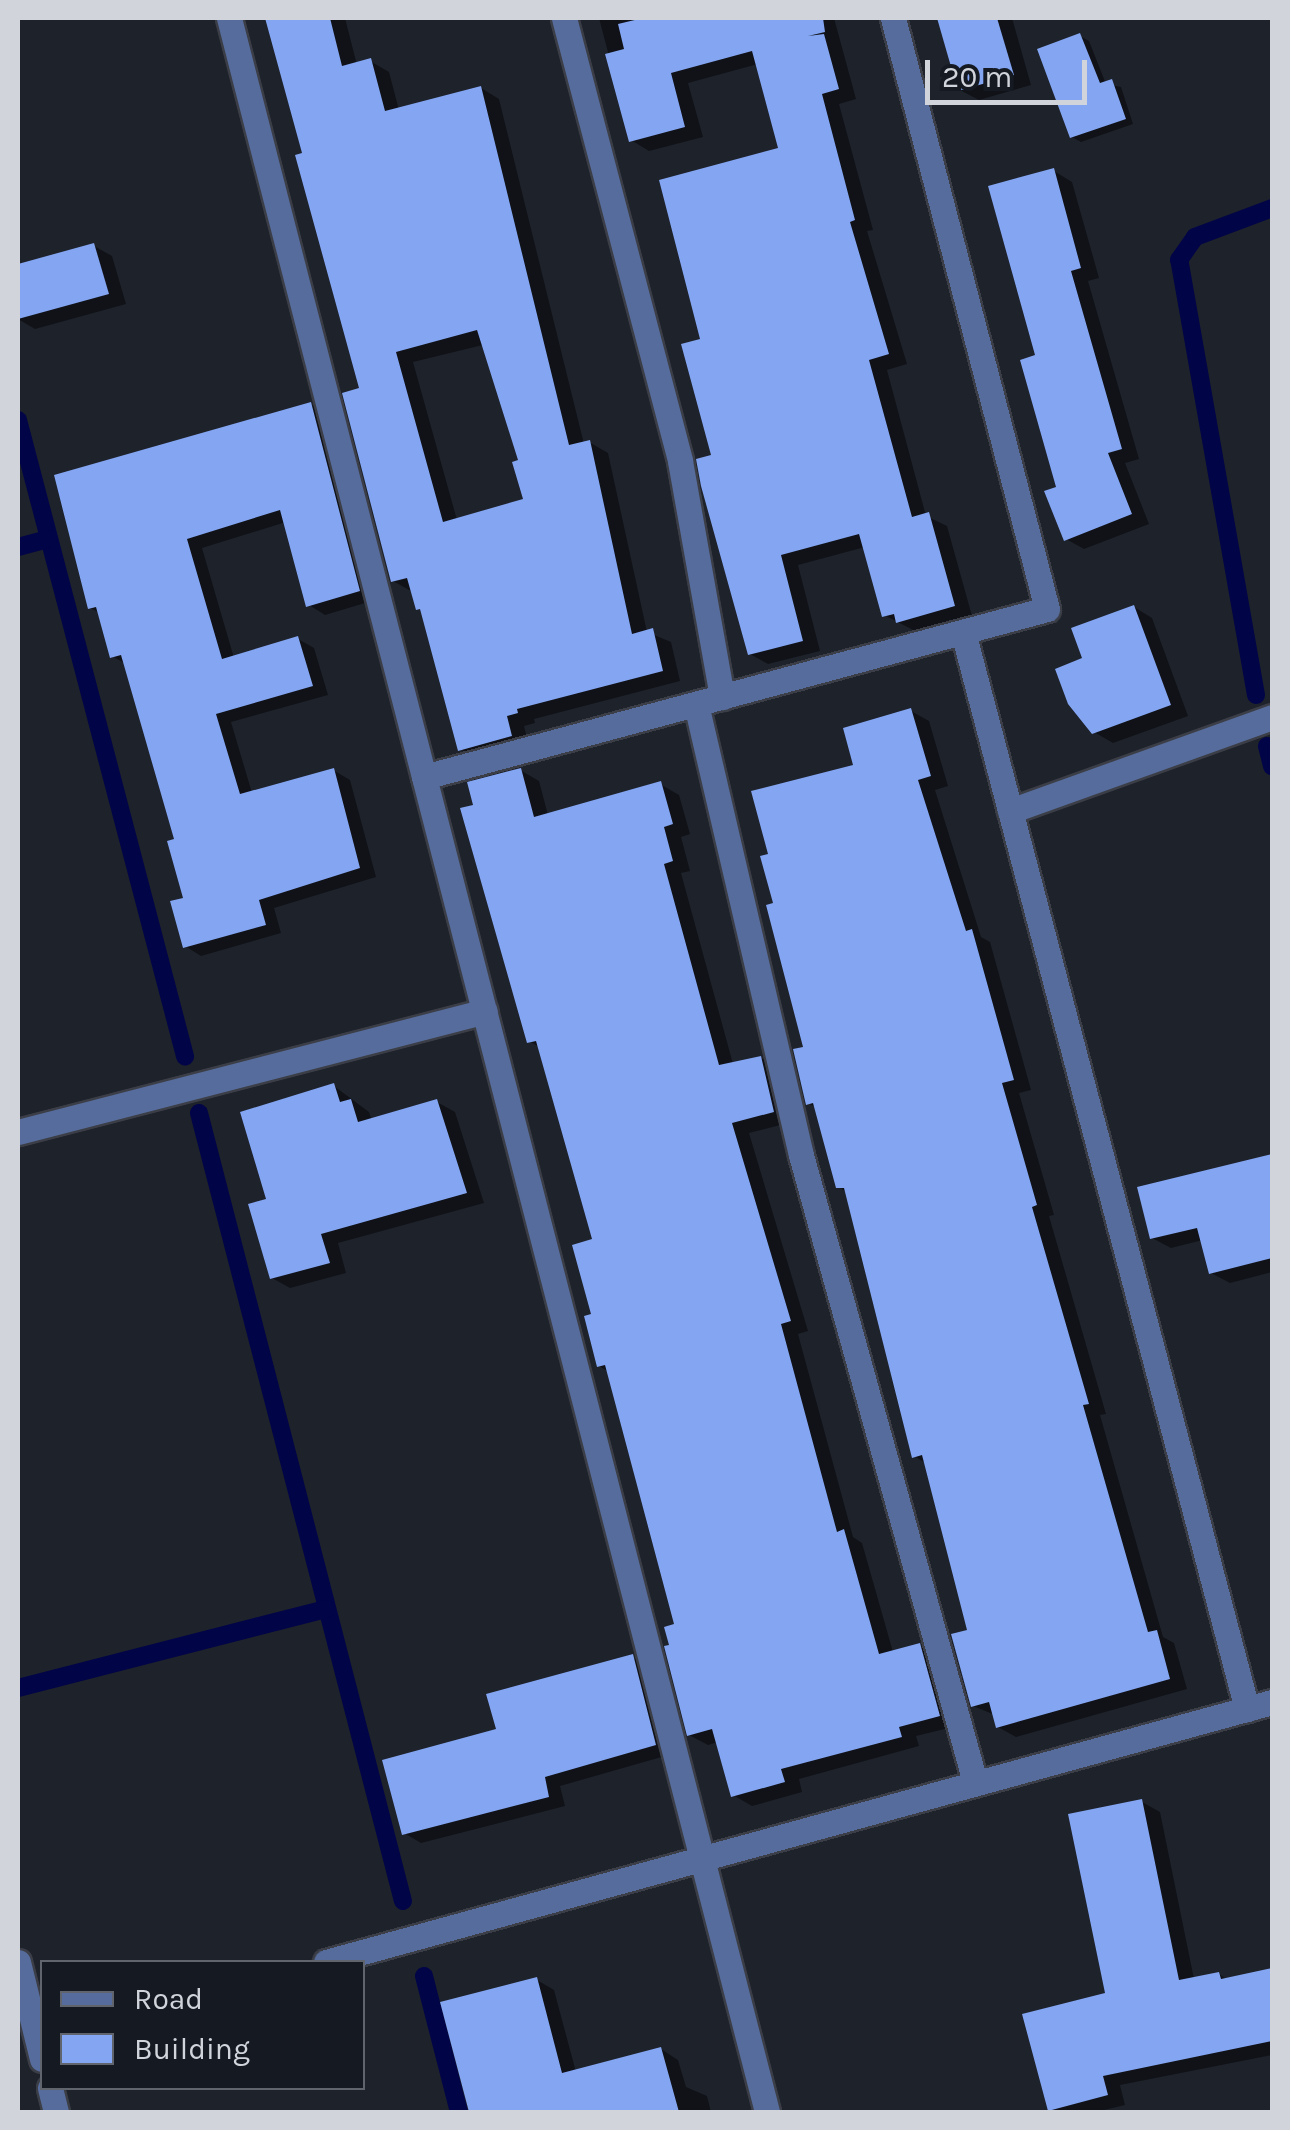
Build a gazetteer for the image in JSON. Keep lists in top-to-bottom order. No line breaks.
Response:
{"legend":["Road","Building"],"scale_bar":"20 m"}
